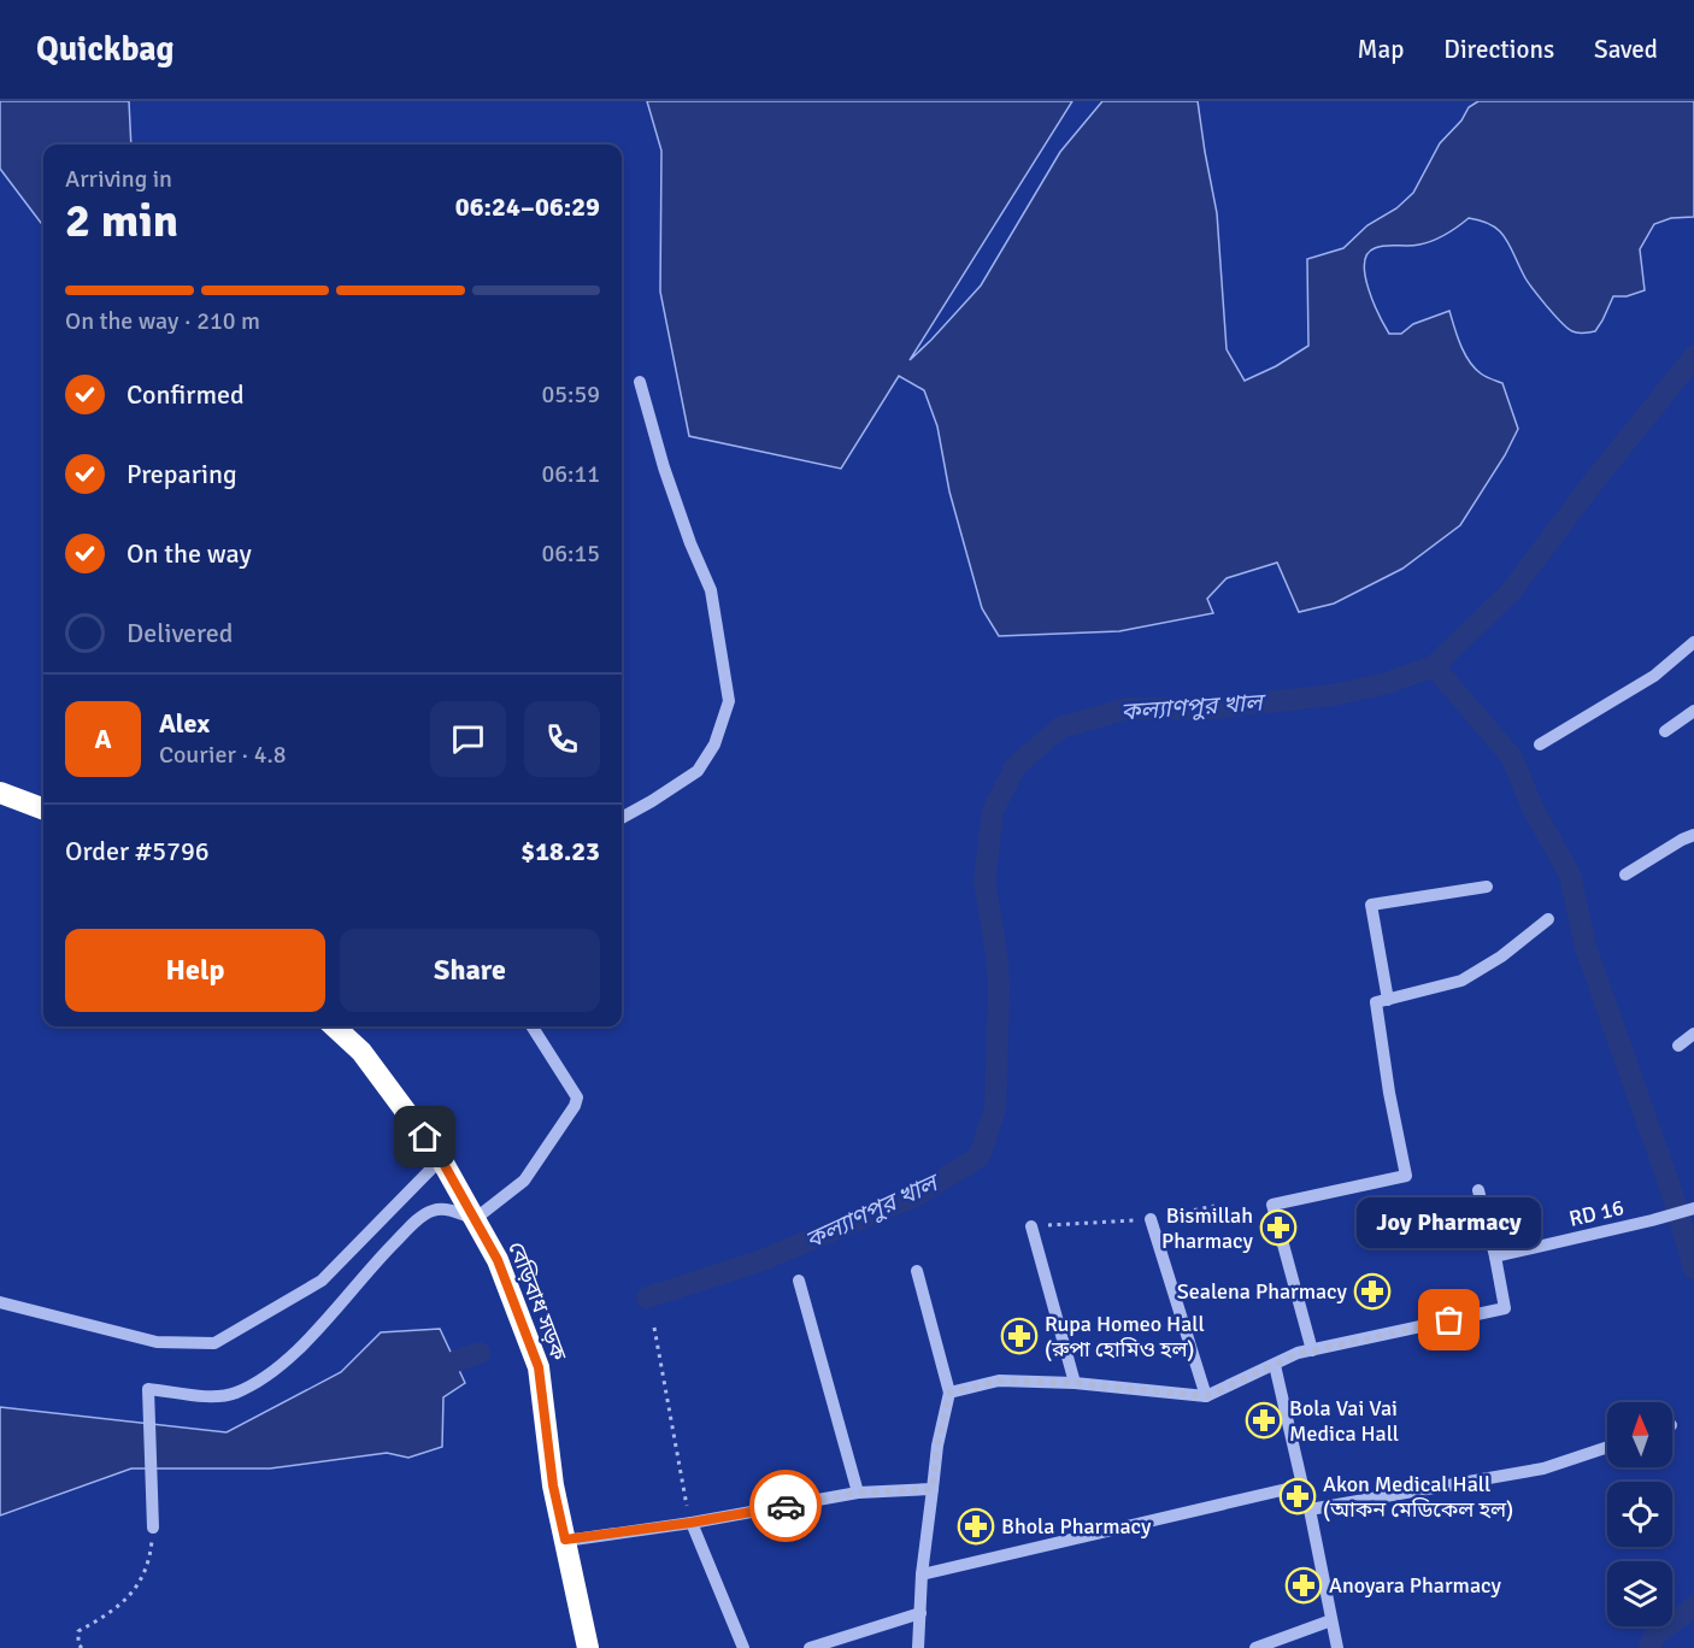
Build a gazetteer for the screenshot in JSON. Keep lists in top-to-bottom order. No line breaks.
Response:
{"streets":{"highway":["বেড়িবাধ সড়ক"],"street":["RD 16"]},"water":["কল্যাণপুর খাল"],"places":{"pharmacy":["Bismillah Pharmacy","Sealena Pharmacy","Rupa Homeo Hall (রুপা হোমিও হল)","Bola Vai Vai Medica Hall","Akon Medical Hall (আকন মেডিকেল হল)","Bhola Pharmacy","Anoyara Pharmacy"],"other":["Joy Pharmacy"]},"north":"top","page":{"header":"Quickbag","nav":["Map","Directions","Saved"],"heading":["2 min","Arriving in","06:24–06:29"],"panel":["Alex","Courier · 4.8","Order #5796","$18.23"],"bar":"On the way · 210 m","list":[["Confirmed","05:59"],["Preparing","06:11"],["On the way","06:15"],"Delivered"],"round":"A","buttons":["Help","Share"],"bubble":"Joy Pharmacy"}}
